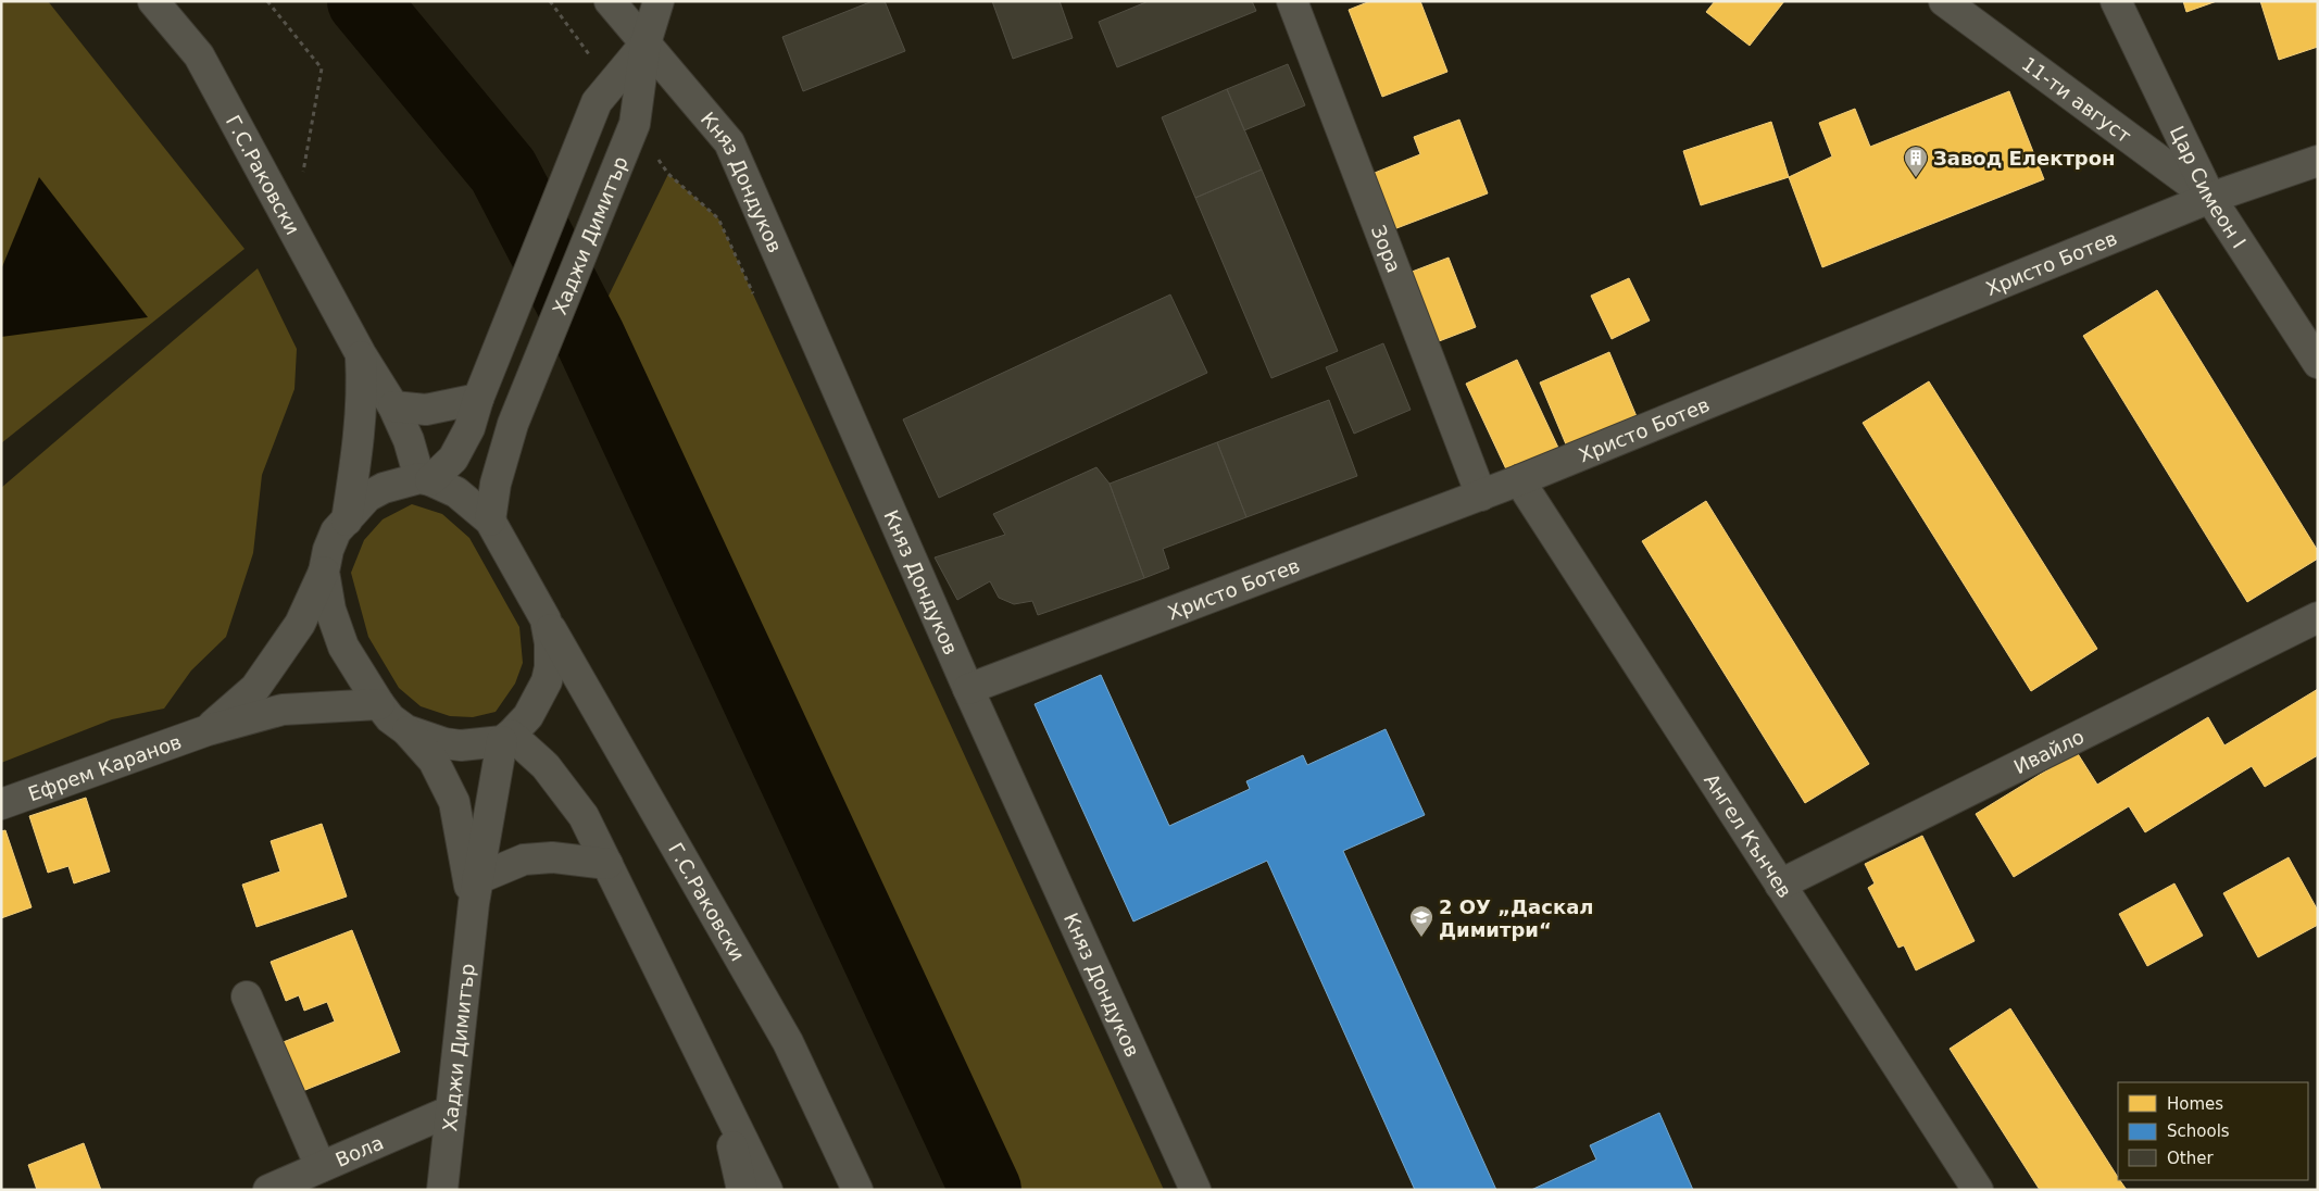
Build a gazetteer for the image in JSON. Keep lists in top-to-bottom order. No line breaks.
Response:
{"streets":{"street":["11-ти август","Г.С.Раковски","Княз Дондуков","Цар Симеон I","Хаджи Димитър","Зора","Христо Ботев","Ивайло","Ефрем Каранов","Ангел Кънчев","Вола"]},"crossings":[["11-ти август","Цар Симеон I"],["11-ти август","Христо Ботев"],["Г.С.Раковски","Хаджи Димитър"],["Княз Дондуков","Хаджи Димитър"],["Княз Дондуков","Христо Ботев"],["Цар Симеон I","Христо Ботев"],["Хаджи Димитър","Вола"],["Зора","Христо Ботев"],["Христо Ботев","Ангел Кънчев"],["Ивайло","Ангел Кънчев"]],"places":{"building":["Завод Електрон"],"school or university":["2 ОУ „Даскал Димитри“"]},"legend":["Homes","Schools","Other"]}
